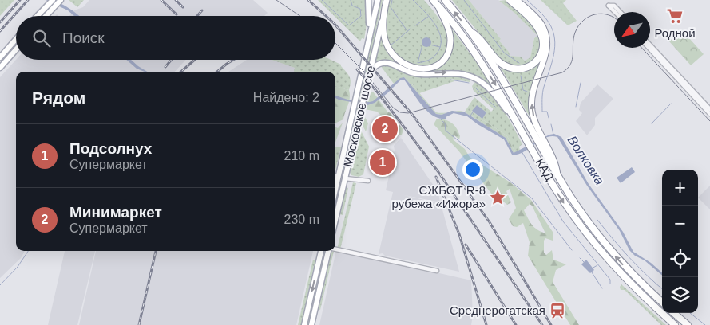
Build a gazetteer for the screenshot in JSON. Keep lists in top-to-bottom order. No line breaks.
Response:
{"streets":{"highway":["Московское шоссе","КАД"]},"water":["Волковка"],"places":{"supermarket":["Родной"],"place":["СЖБОТ R-8 рубежа «Ижора»"],"station":["Среднерогатская"]},"north":"bottom left","page":{"search":"Поиск","heading":["Рядом","Найдено: 2"],"pins":["2","1"],"list":[{"mark":"1","name":"Подсолнух","note":"Супермаркет","value":"210 m"},{"mark":"2","name":"Минимаркет","note":"Супермаркет","value":"230 m"}],"map_buttons":["+","−"]}}
